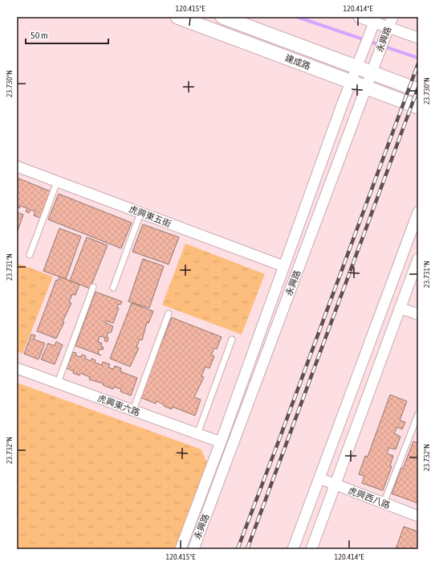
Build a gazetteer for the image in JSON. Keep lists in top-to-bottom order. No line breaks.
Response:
{"streets":{"street":["永興路","建成路","虎興東五街","虎興東六路","虎興西八路"]},"crossings":[["永興路","建成路"],["永興路","虎興東五街"],["永興路","虎興東六路"]],"scale_bar":"50 m","coordinates":["120.415°E","120.414°E","23.730°N","23.731°N","23.732°N"]}
